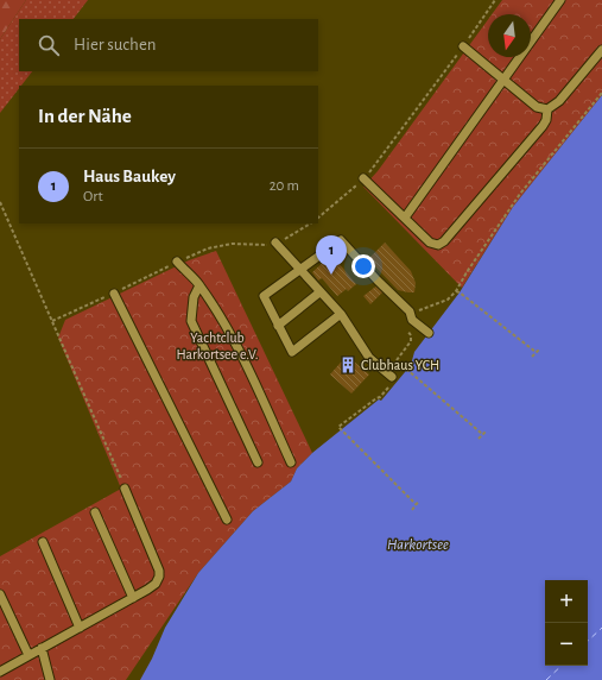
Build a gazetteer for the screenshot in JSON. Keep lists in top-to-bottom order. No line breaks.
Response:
{"water":["Harkortsee"],"parks":["Yachtclub Harkortsee e.V."],"places":{"building":["Clubhaus YCH"]},"north":"bottom","page":{"search":"Hier suchen","heading":"In der Nähe","list":[{"mark":"1","name":"Haus Baukey","note":"Ort","value":"20 m"}],"pins":"1","map_buttons":["+","−"]}}
